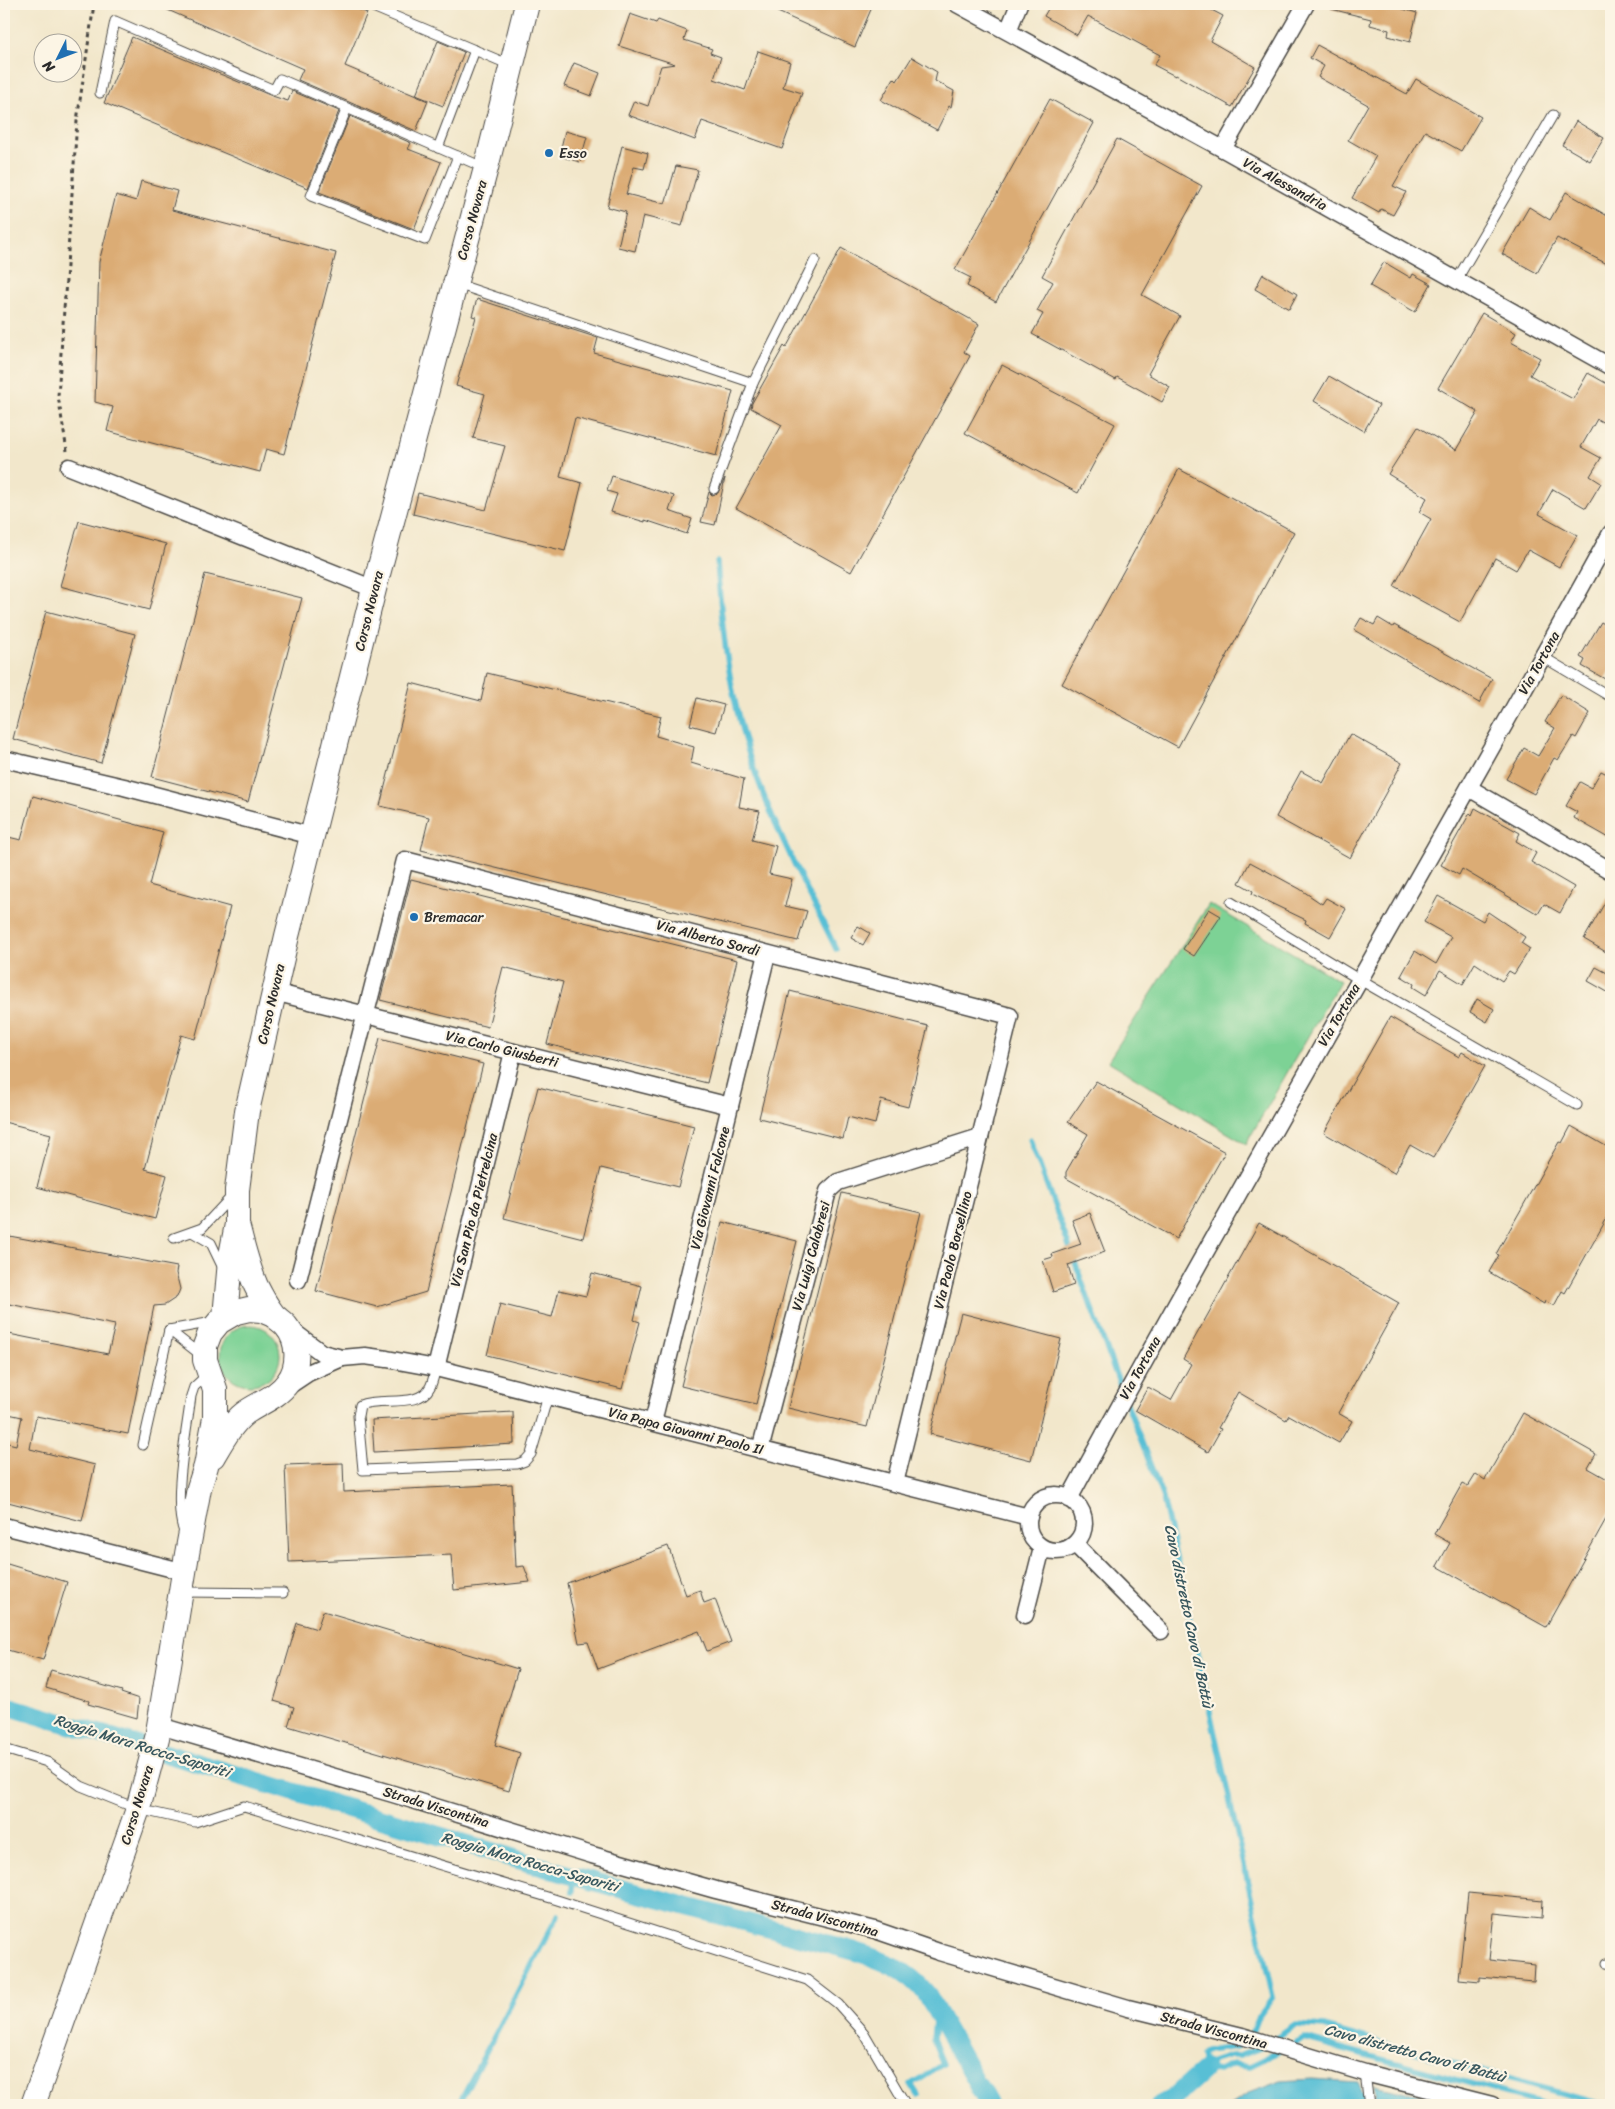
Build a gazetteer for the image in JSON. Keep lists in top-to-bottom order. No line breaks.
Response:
{"streets":{"main road":["Corso Novara"],"street":["Via Alessandria","Via Tortona","Via Alberto Sordi","Via Carlo Giusberti","Via Giovanni Falcone","Via San Pio da Pietrelcina","Via Paolo Borsellino","Via Luigi Calabresi","Via Papa Giovanni Paolo II","Strada Viscontina"]},"crossings":[["Corso Novara","Via Carlo Giusberti"],["Corso Novara","Via Papa Giovanni Paolo II"],["Corso Novara","Strada Viscontina"],["Via Tortona","Via Papa Giovanni Paolo II"],["Via Alberto Sordi","Via Carlo Giusberti"],["Via Alberto Sordi","Via Giovanni Falcone"],["Via Alberto Sordi","Via Paolo Borsellino"],["Via Carlo Giusberti","Via Giovanni Falcone"],["Via Carlo Giusberti","Via San Pio da Pietrelcina"],["Via Giovanni Falcone","Via Papa Giovanni Paolo II"],["Via San Pio da Pietrelcina","Via Papa Giovanni Paolo II"],["Via Paolo Borsellino","Via Luigi Calabresi"],["Via Paolo Borsellino","Via Papa Giovanni Paolo II"],["Via Luigi Calabresi","Via Papa Giovanni Paolo II"]],"water":["Cavo distretto Cavo di Battù","Roggia Mora Rocca-Saporiti"],"places":["Esso","Bremacar"],"north":"bottom left"}
